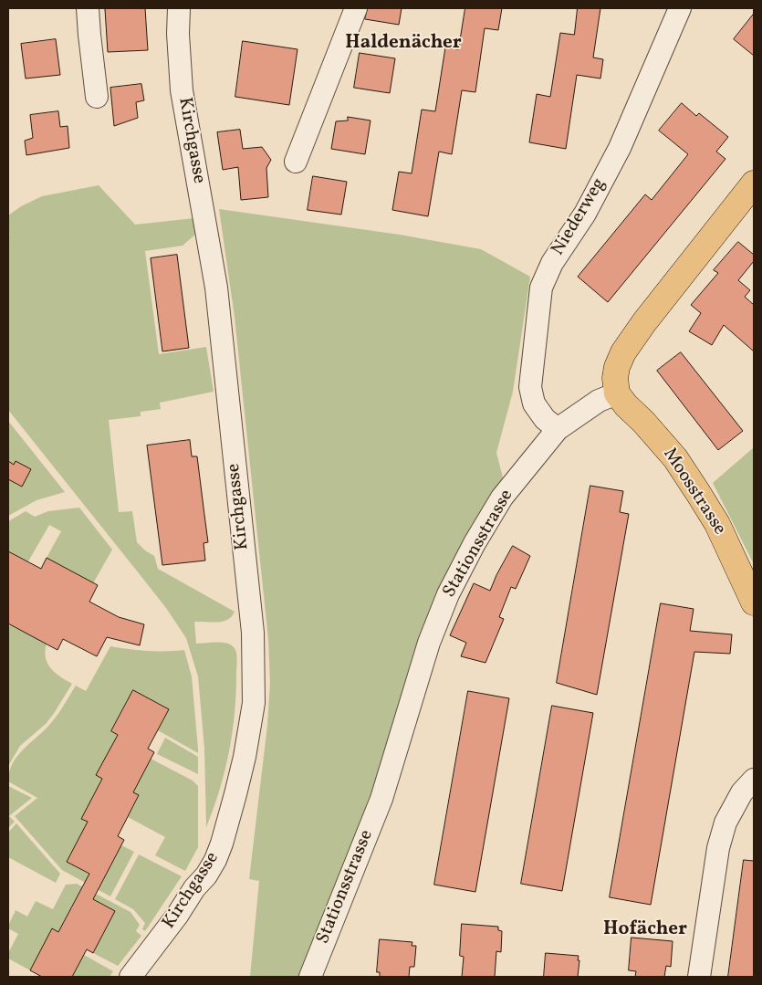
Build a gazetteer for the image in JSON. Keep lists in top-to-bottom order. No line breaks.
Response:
{"streets":{"main road":["Moosstrasse"],"street":["Kirchgasse","Niederweg","Stationsstrasse"]},"crossings":[["Niederweg","Stationsstrasse"],["Moosstrasse","Stationsstrasse"]],"districts":["Haldenächer","Hofächer"]}
